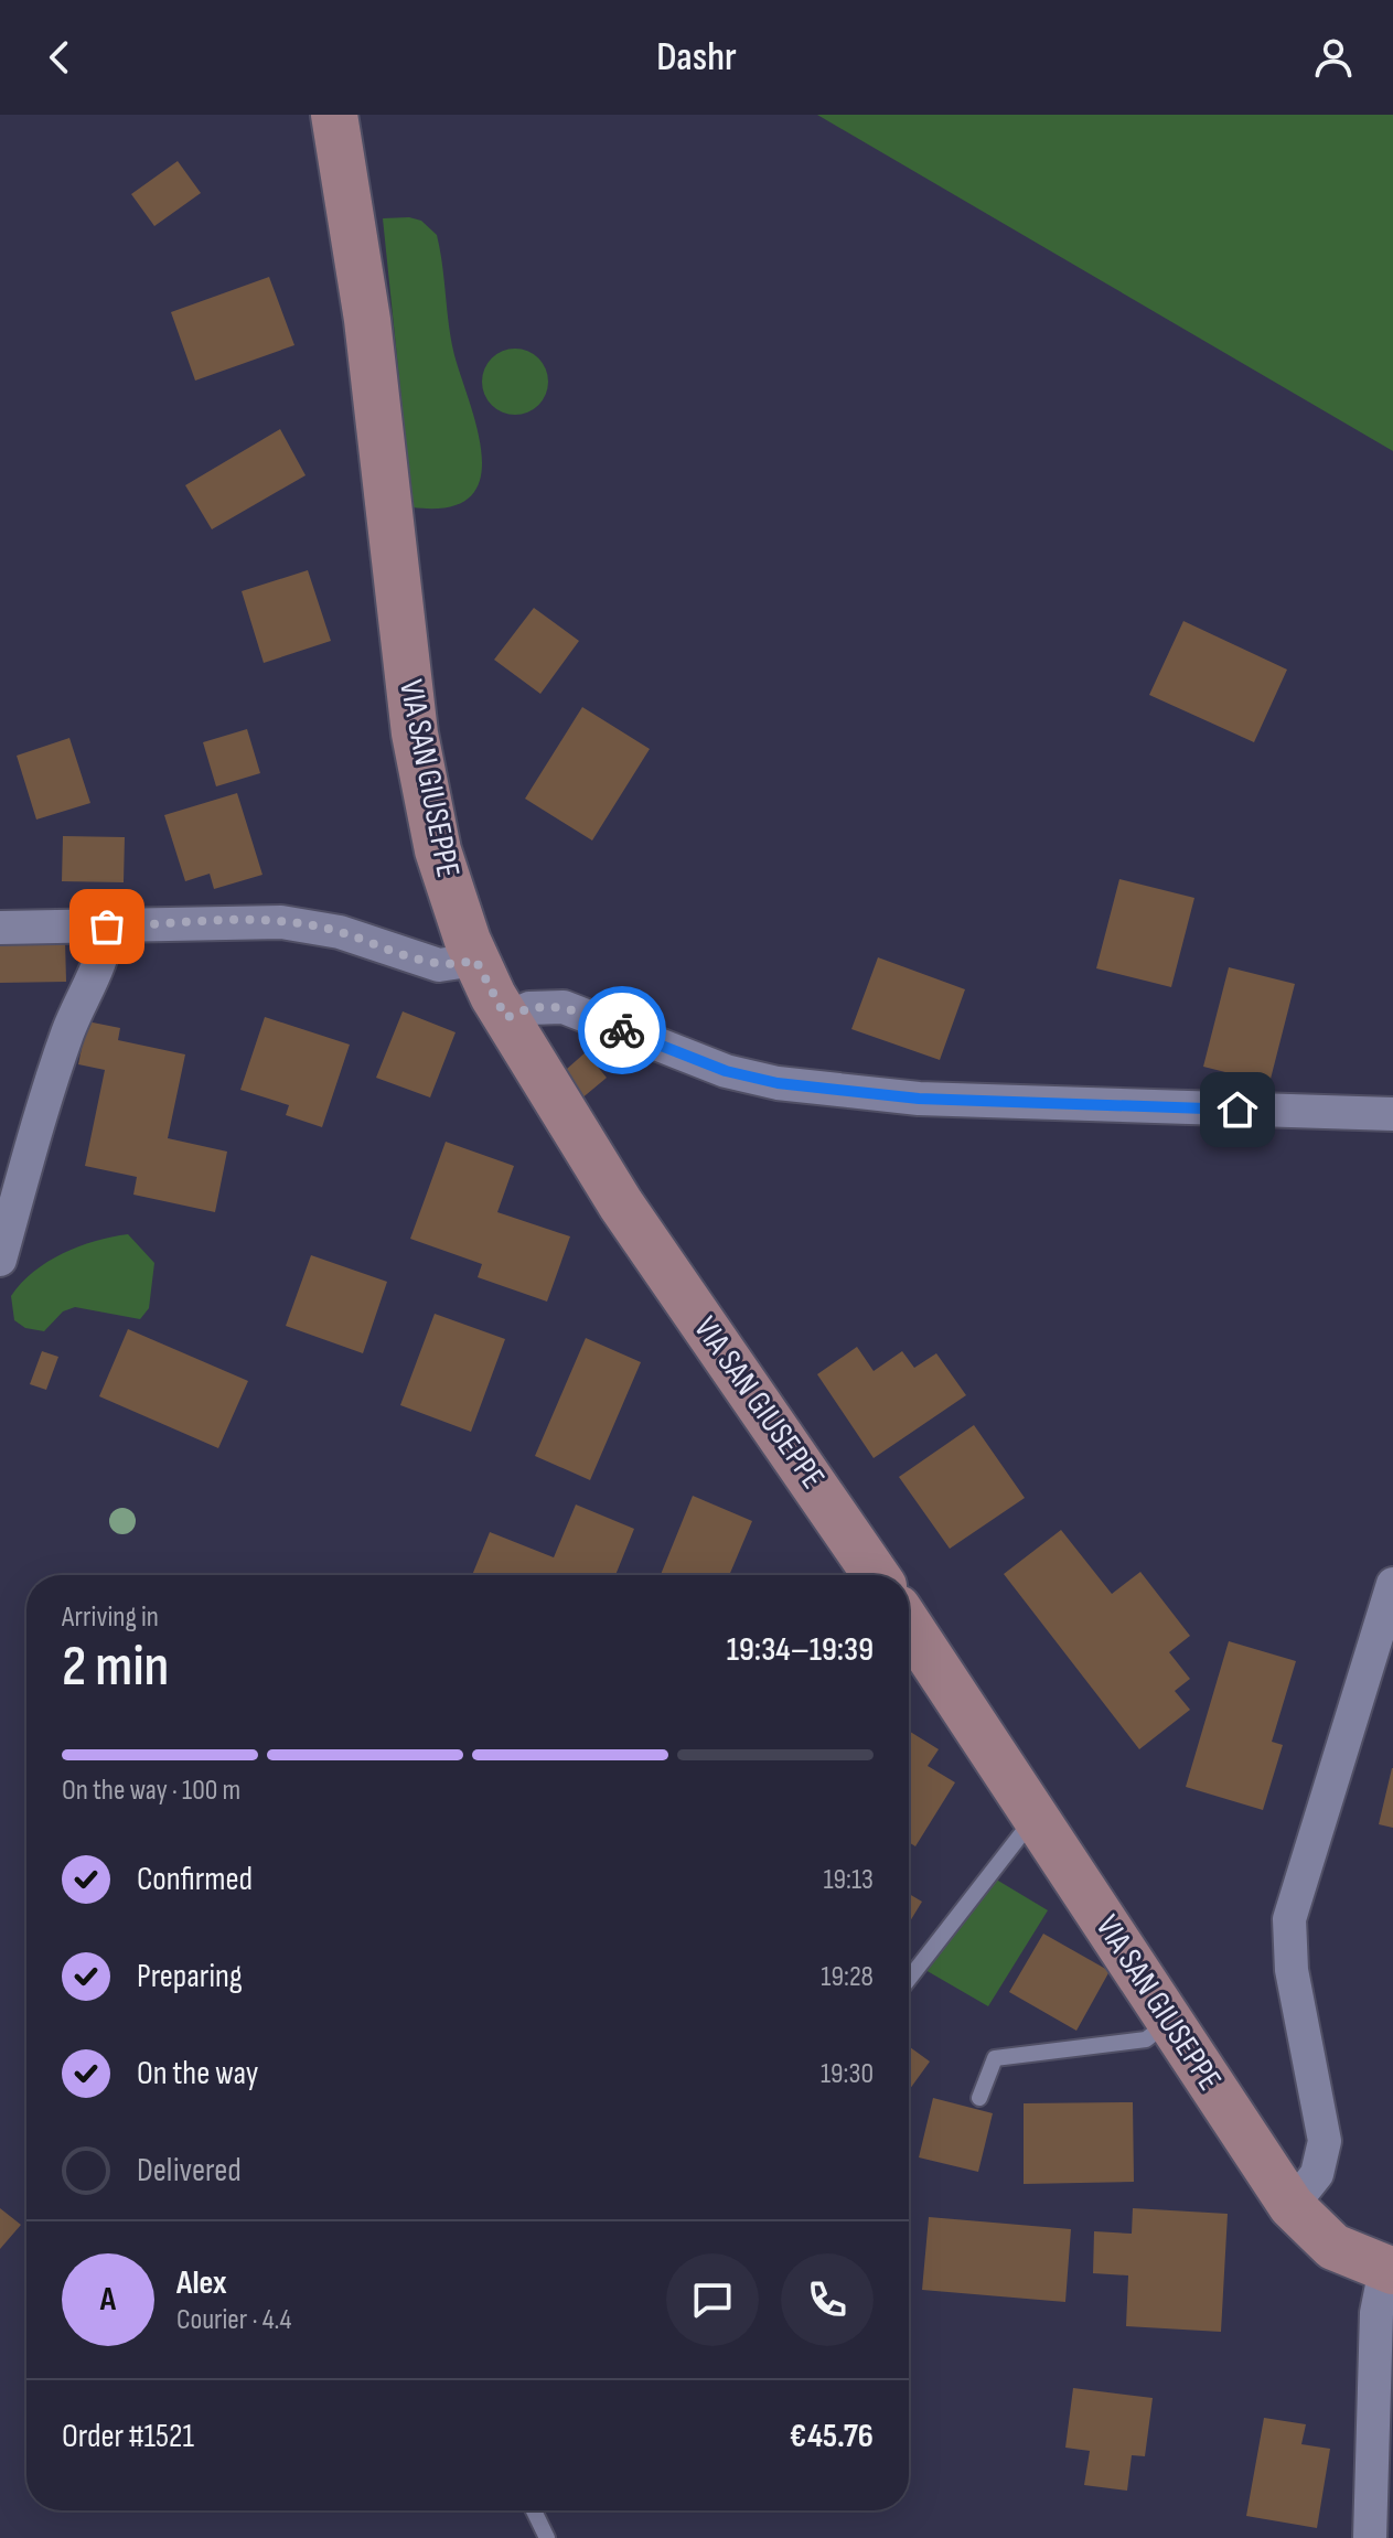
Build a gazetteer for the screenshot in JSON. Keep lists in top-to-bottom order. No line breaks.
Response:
{"streets":{"main road":["VIA SAN GIUSEPPE"]},"page":{"header":"Dashr","heading":["2 min","Arriving in","19:34–19:39"],"panel":["Alex","Courier · 4.4","Order #1521","€45.76"],"bar":"On the way · 100 m","list":[["Confirmed","19:13"],["Preparing","19:28"],["On the way","19:30"],"Delivered"],"round":"A"}}
